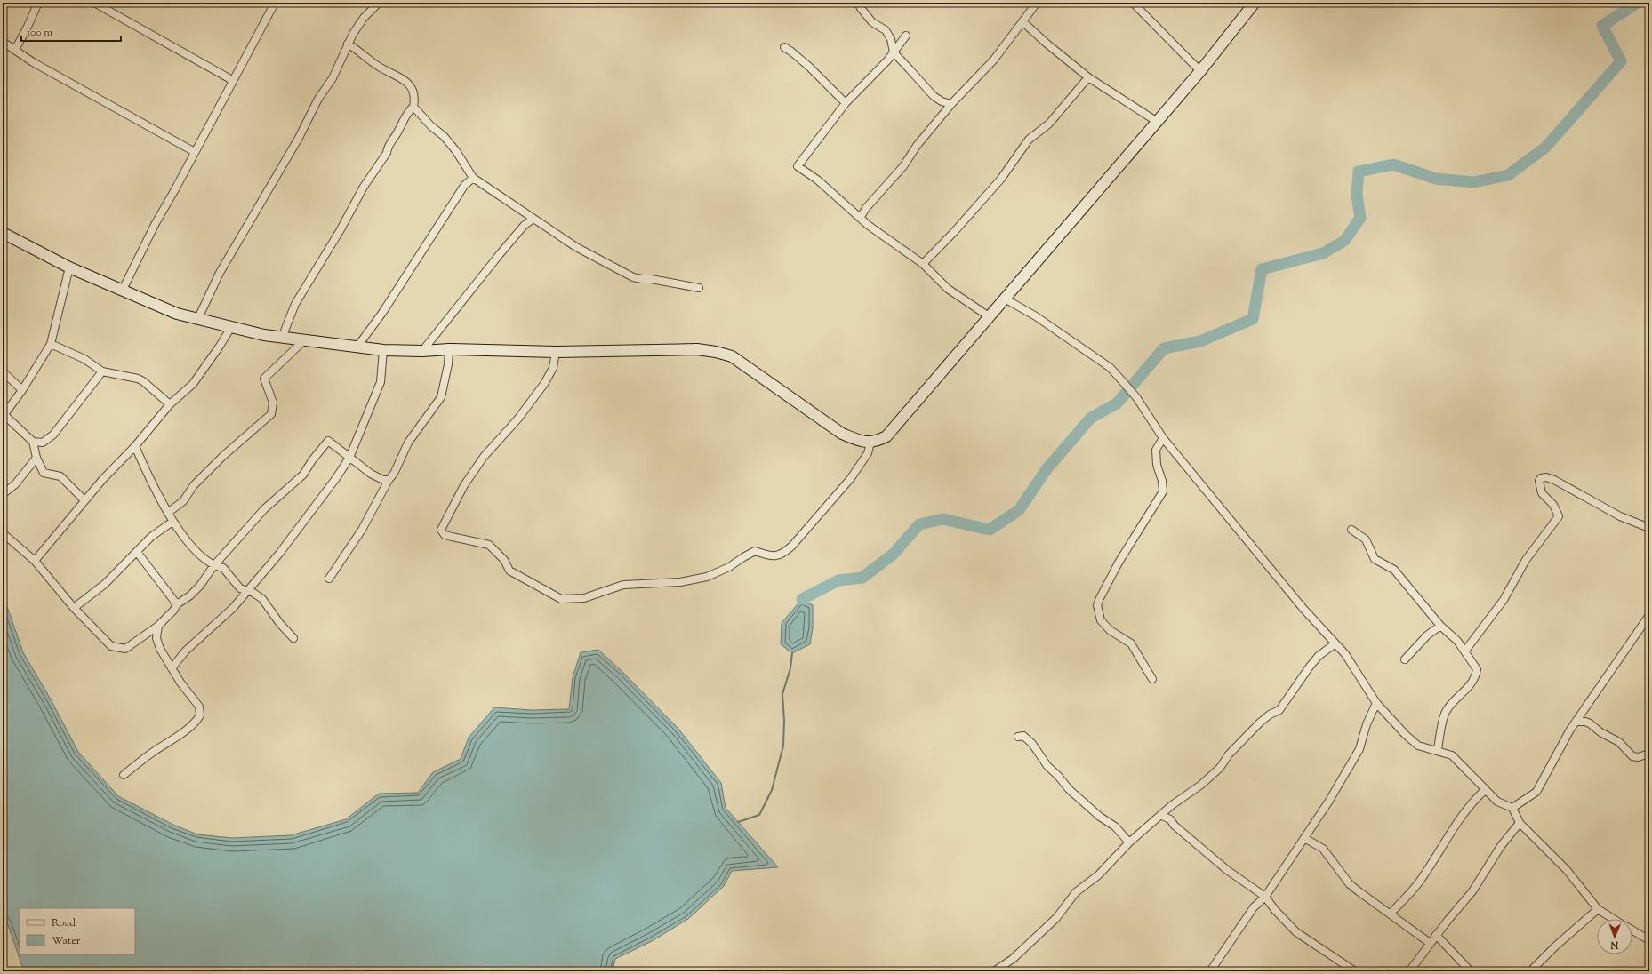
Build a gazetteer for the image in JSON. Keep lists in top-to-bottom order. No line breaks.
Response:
{"legend":["Road","Water"],"scale_bar":"100 m","north":"bottom"}
